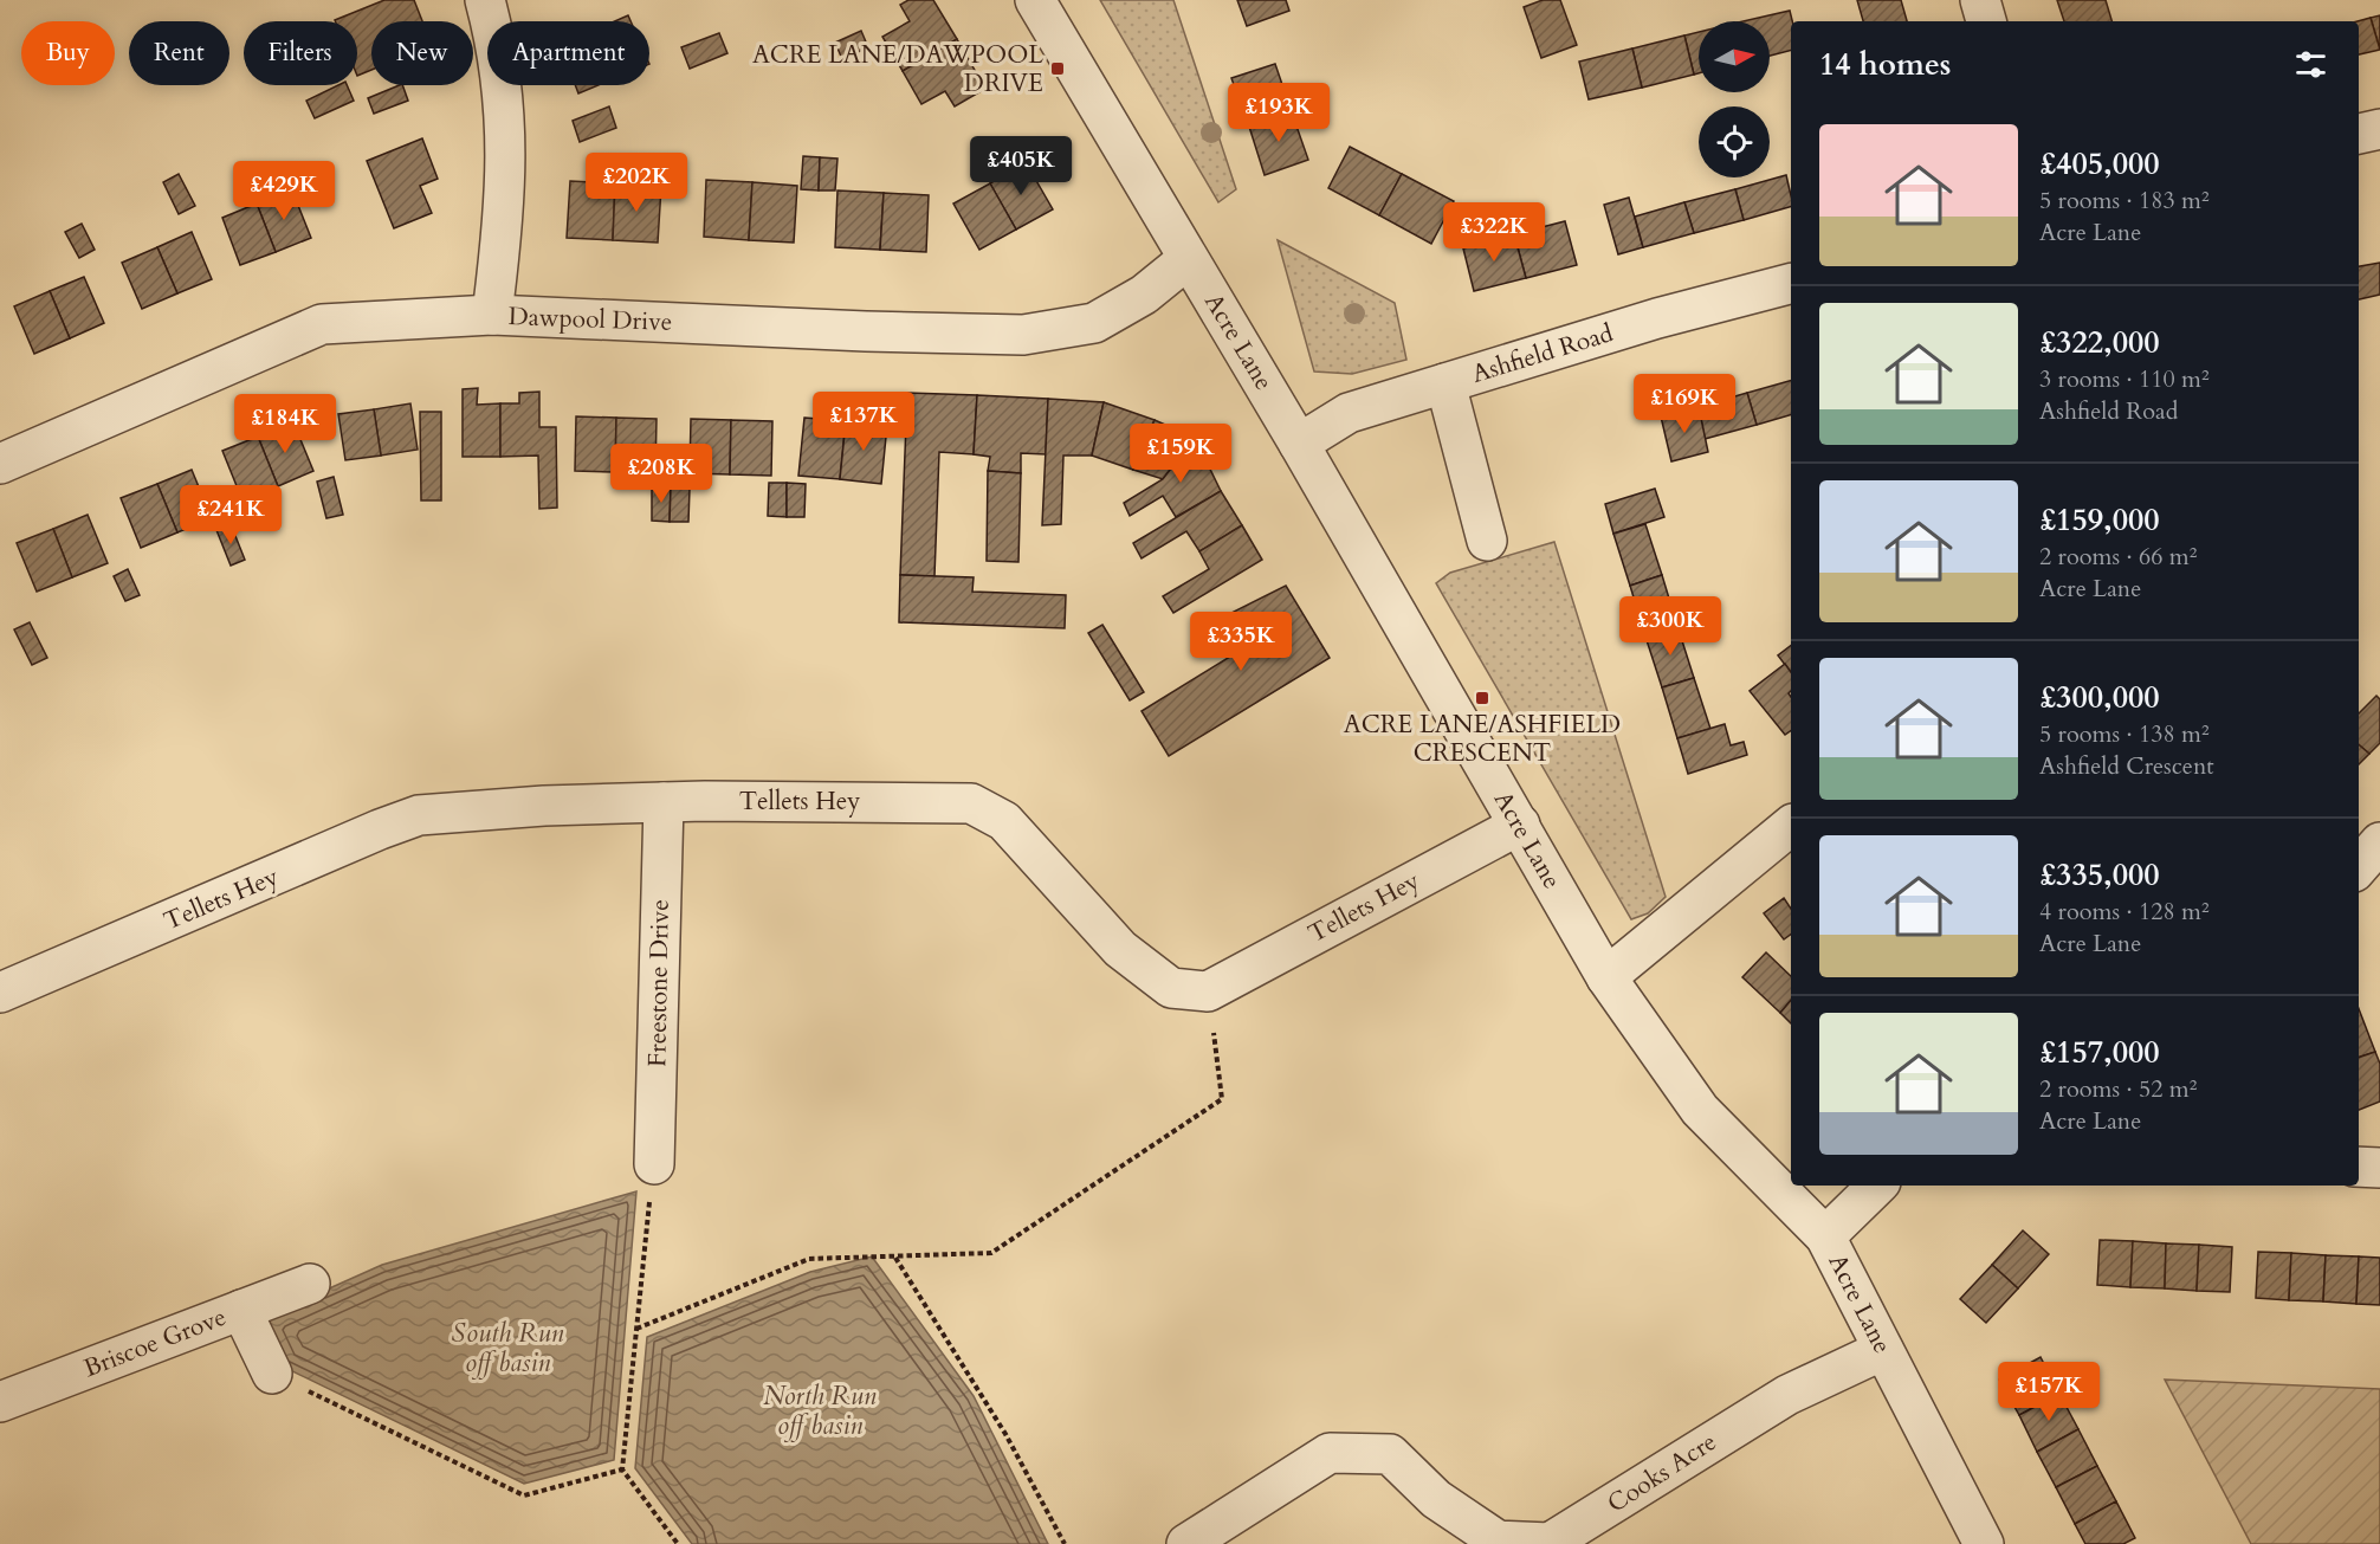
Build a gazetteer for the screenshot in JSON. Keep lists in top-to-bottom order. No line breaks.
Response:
{"streets":{"street":["Dawpool Drive","Acre Lane","Ashfield Road","Tellets Hey","Freestone Drive","Briscoe Grove","Cooks Acre"]},"crossings":[["Dawpool Drive","Acre Lane"],["Acre Lane","Ashfield Road"],["Acre Lane","Tellets Hey"],["Acre Lane","Cooks Acre"],["Tellets Hey","Freestone Drive"]],"water":["South Run off basin","North Run off basin"],"places":{"transit":["ACRE LANE/DAWPOOL DRIVE","ACRE LANE/ASHFIELD CRESCENT"]},"north":"right","page":{"chip":["Buy","Rent","Filters","New","Apartment"],"heading":"14 homes","price":["£193K","£405K","£202K","£429K","£322K","£169K","£137K","£184K","£159K","£208K","£241K","£300K","£335K","£157K"],"list":[{"name":"£405,000","note":"5 rooms · 183 m² · Acre Lane"},{"name":"£322,000","note":"3 rooms · 110 m² · Ashfield Road"},{"name":"£159,000","note":"2 rooms · 66 m² · Acre Lane"},{"name":"£300,000","note":"5 rooms · 138 m² · Ashfield Crescent"},{"name":"£335,000","note":"4 rooms · 128 m² · Acre Lane"},{"name":"£157,000","note":"2 rooms · 52 m² · Acre Lane"}]}}
